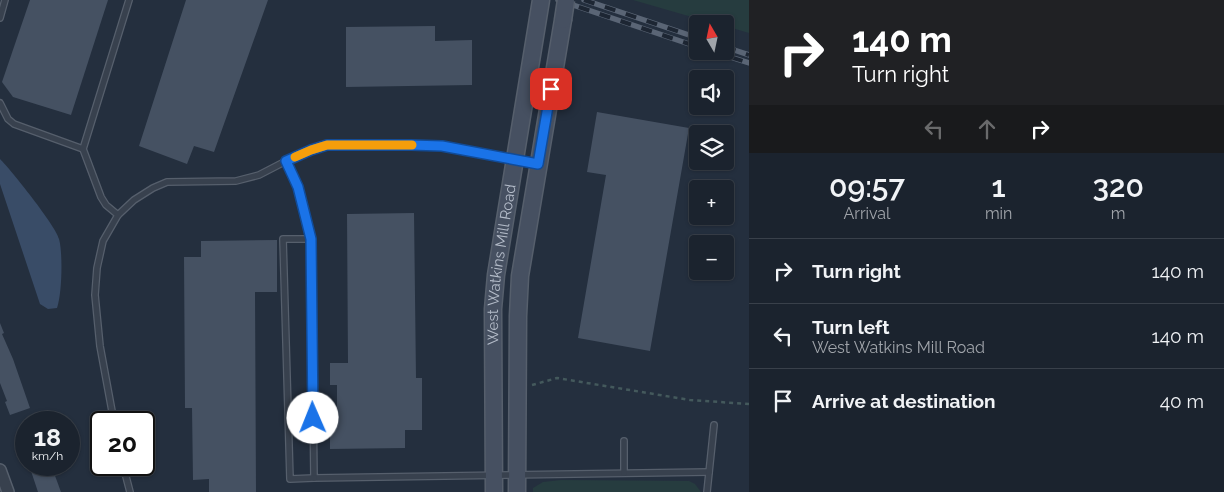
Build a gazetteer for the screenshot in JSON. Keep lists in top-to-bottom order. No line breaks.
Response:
{"streets":{"main road":["West Watkins Mill Road"]},"north":"top","page":{"turn":["140 m","Turn right"],"map_buttons":["+","−"],"eta":["09:57","Arrival","1","min","320","m"],"list":[{"name":"Turn right","value":"140 m"},{"name":"Turn left","note":"West Watkins Mill Road","value":"140 m"},{"name":"Arrive at destination","value":"40 m"}],"speed":"18 km/h","limit":"20"}}
